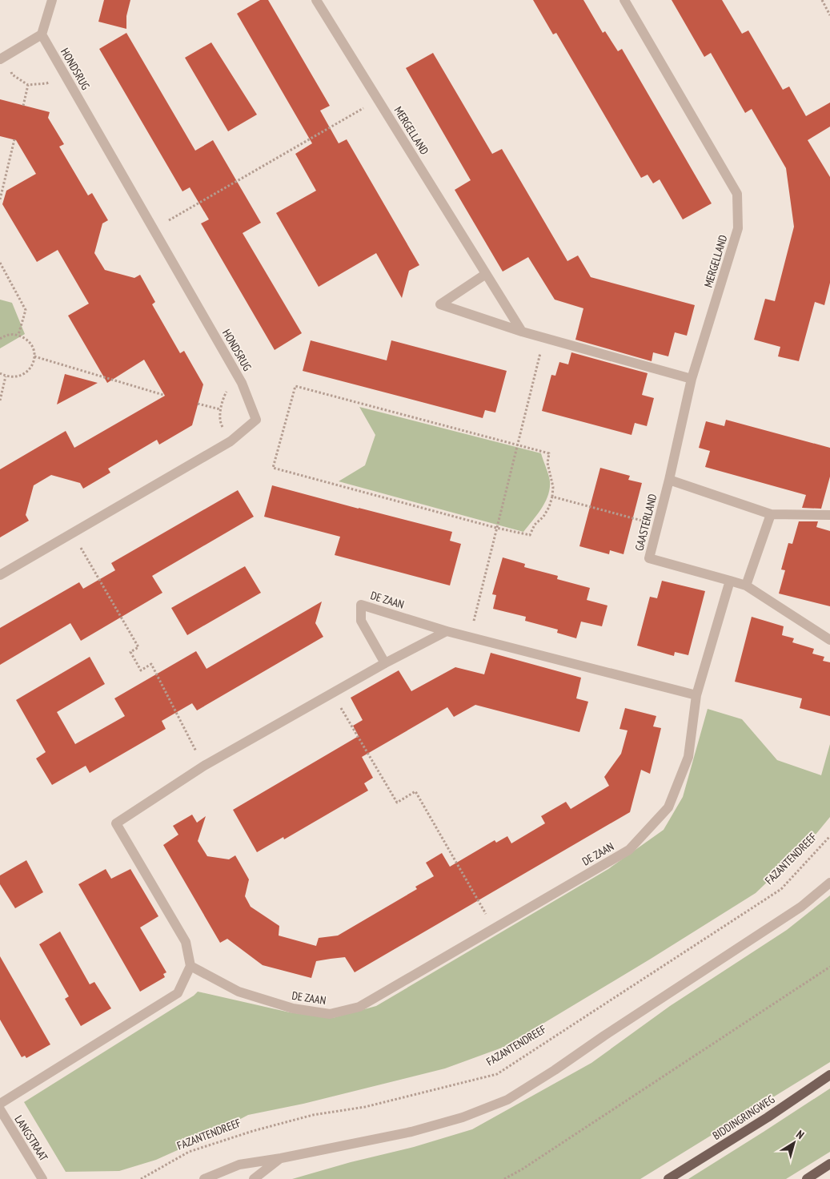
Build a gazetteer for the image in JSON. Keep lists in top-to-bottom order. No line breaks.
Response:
{"streets":{"main road":["BIDDINGRINGWEG"],"street":["HONDSRUG","MERGELLAND","GAASTERLAND","DE ZAAN","LANGSTRAAT"],"path":["FAZANTENDREEF"]},"crossings":[["MERGELLAND","GAASTERLAND"]],"north":"top right"}
